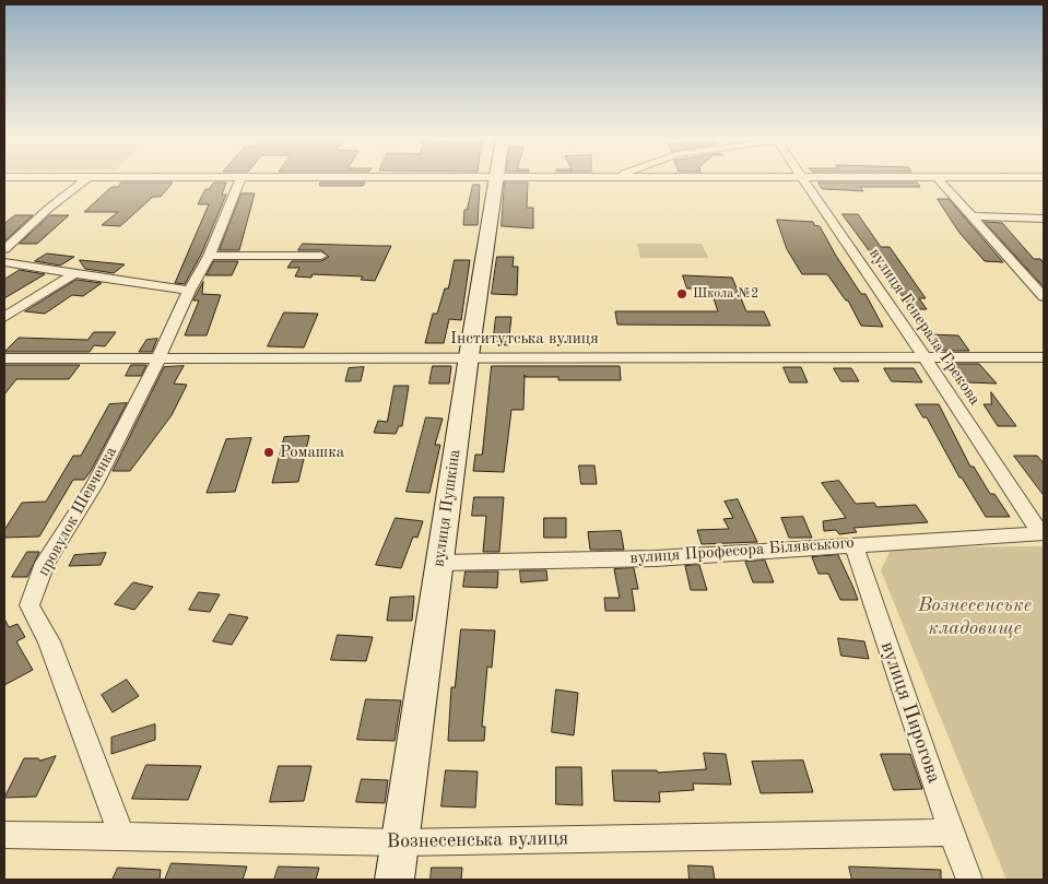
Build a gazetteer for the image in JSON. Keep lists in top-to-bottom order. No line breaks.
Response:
{"streets":{"street":["вулиця Генерала Грекова","Інститутська вулиця","вулиця Пушкіна","провулок Шевченка","вулиця Професора Білявського","вулиця Пирогова","Вознесенська вулиця"]},"crossings":[["вулиця Генерала Грекова","Інститутська вулиця"],["вулиця Генерала Грекова","вулиця Професора Білявського"],["Інститутська вулиця","вулиця Пушкіна"],["Інститутська вулиця","провулок Шевченка"],["вулиця Пушкіна","вулиця Професора Білявського"],["вулиця Пушкіна","Вознесенська вулиця"],["провулок Шевченка","Вознесенська вулиця"],["вулиця Професора Білявського","вулиця Пирогова"],["вулиця Пирогова","Вознесенська вулиця"]],"parks":["Вознесенське кладовище"],"places":["Школа №2","Ромашка"]}
